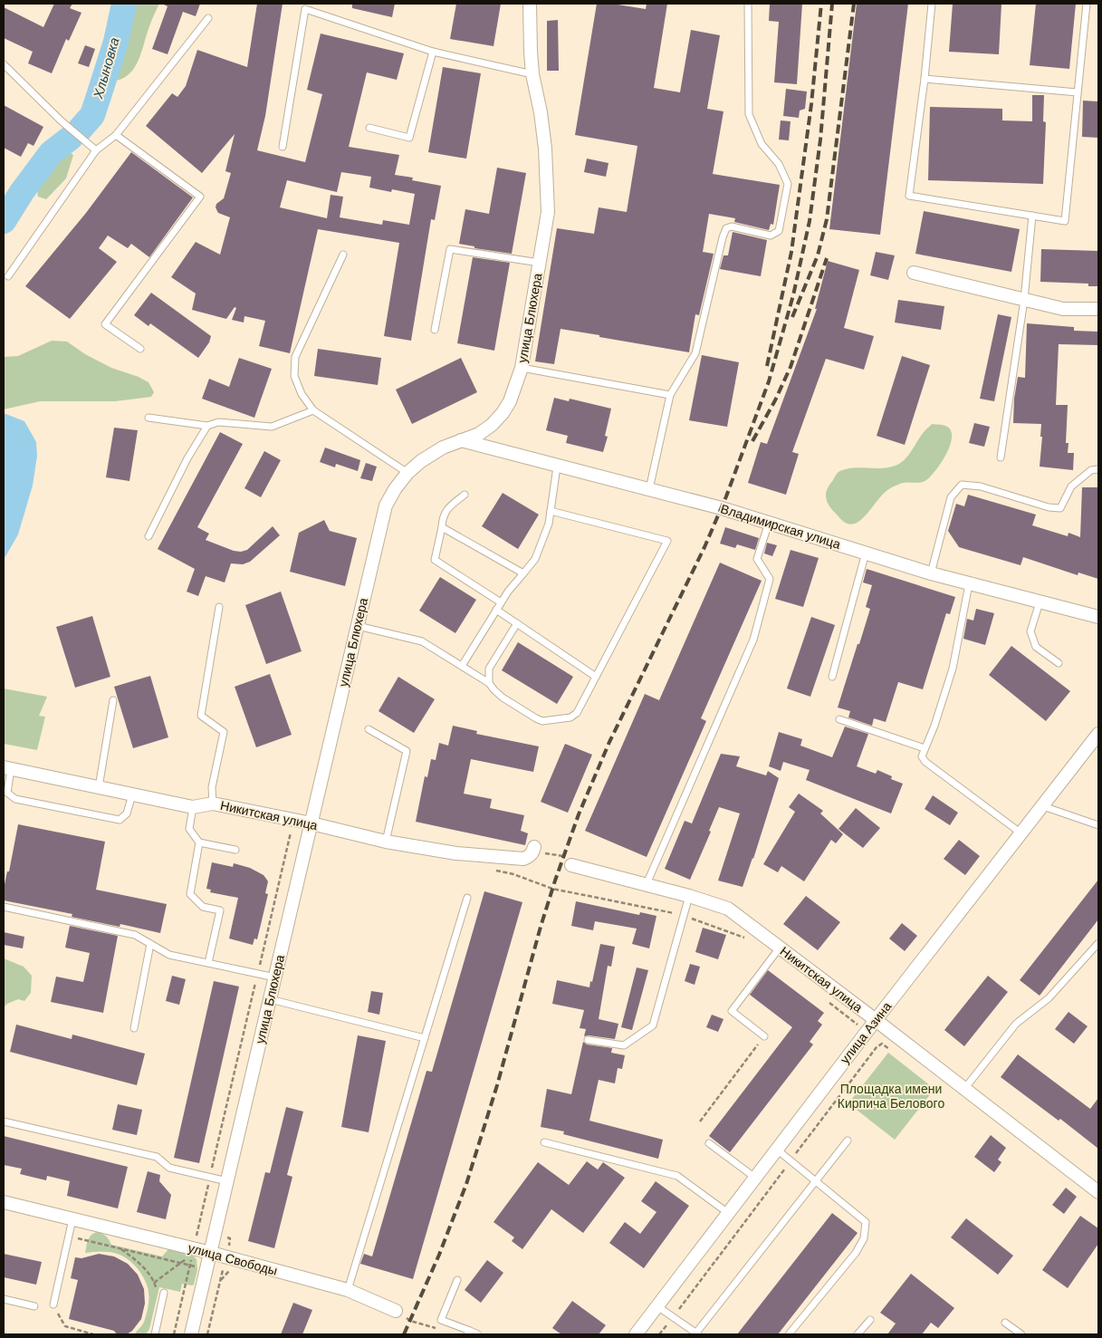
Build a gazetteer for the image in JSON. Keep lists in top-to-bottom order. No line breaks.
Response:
{"streets":{"street":["улица Блюхера","Владимирская улица","Никитская улица","улица Азина","улица Свободы"]},"crossings":[["улица Блюхера","Владимирская улица"],["улица Блюхера","Никитская улица"],["улица Блюхера","улица Свободы"],["Никитская улица","улица Азина"]],"water":["Хлыновка"],"parks":["Площадка имени Кирпича Белового"]}
